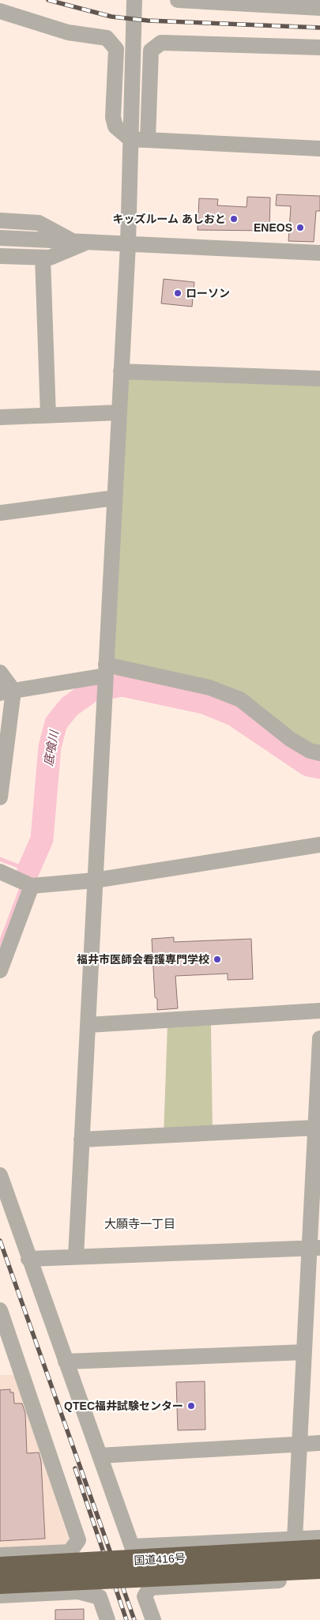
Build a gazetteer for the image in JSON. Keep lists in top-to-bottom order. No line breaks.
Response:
{"streets":{"highway":["国道416号"]},"districts":["大願寺一丁目"],"water":["底喰川"],"places":["キッズルーム あしおと","ENEOS","ローソン","福井市医師会看護専門学校","QTEC福井試験センター"]}
